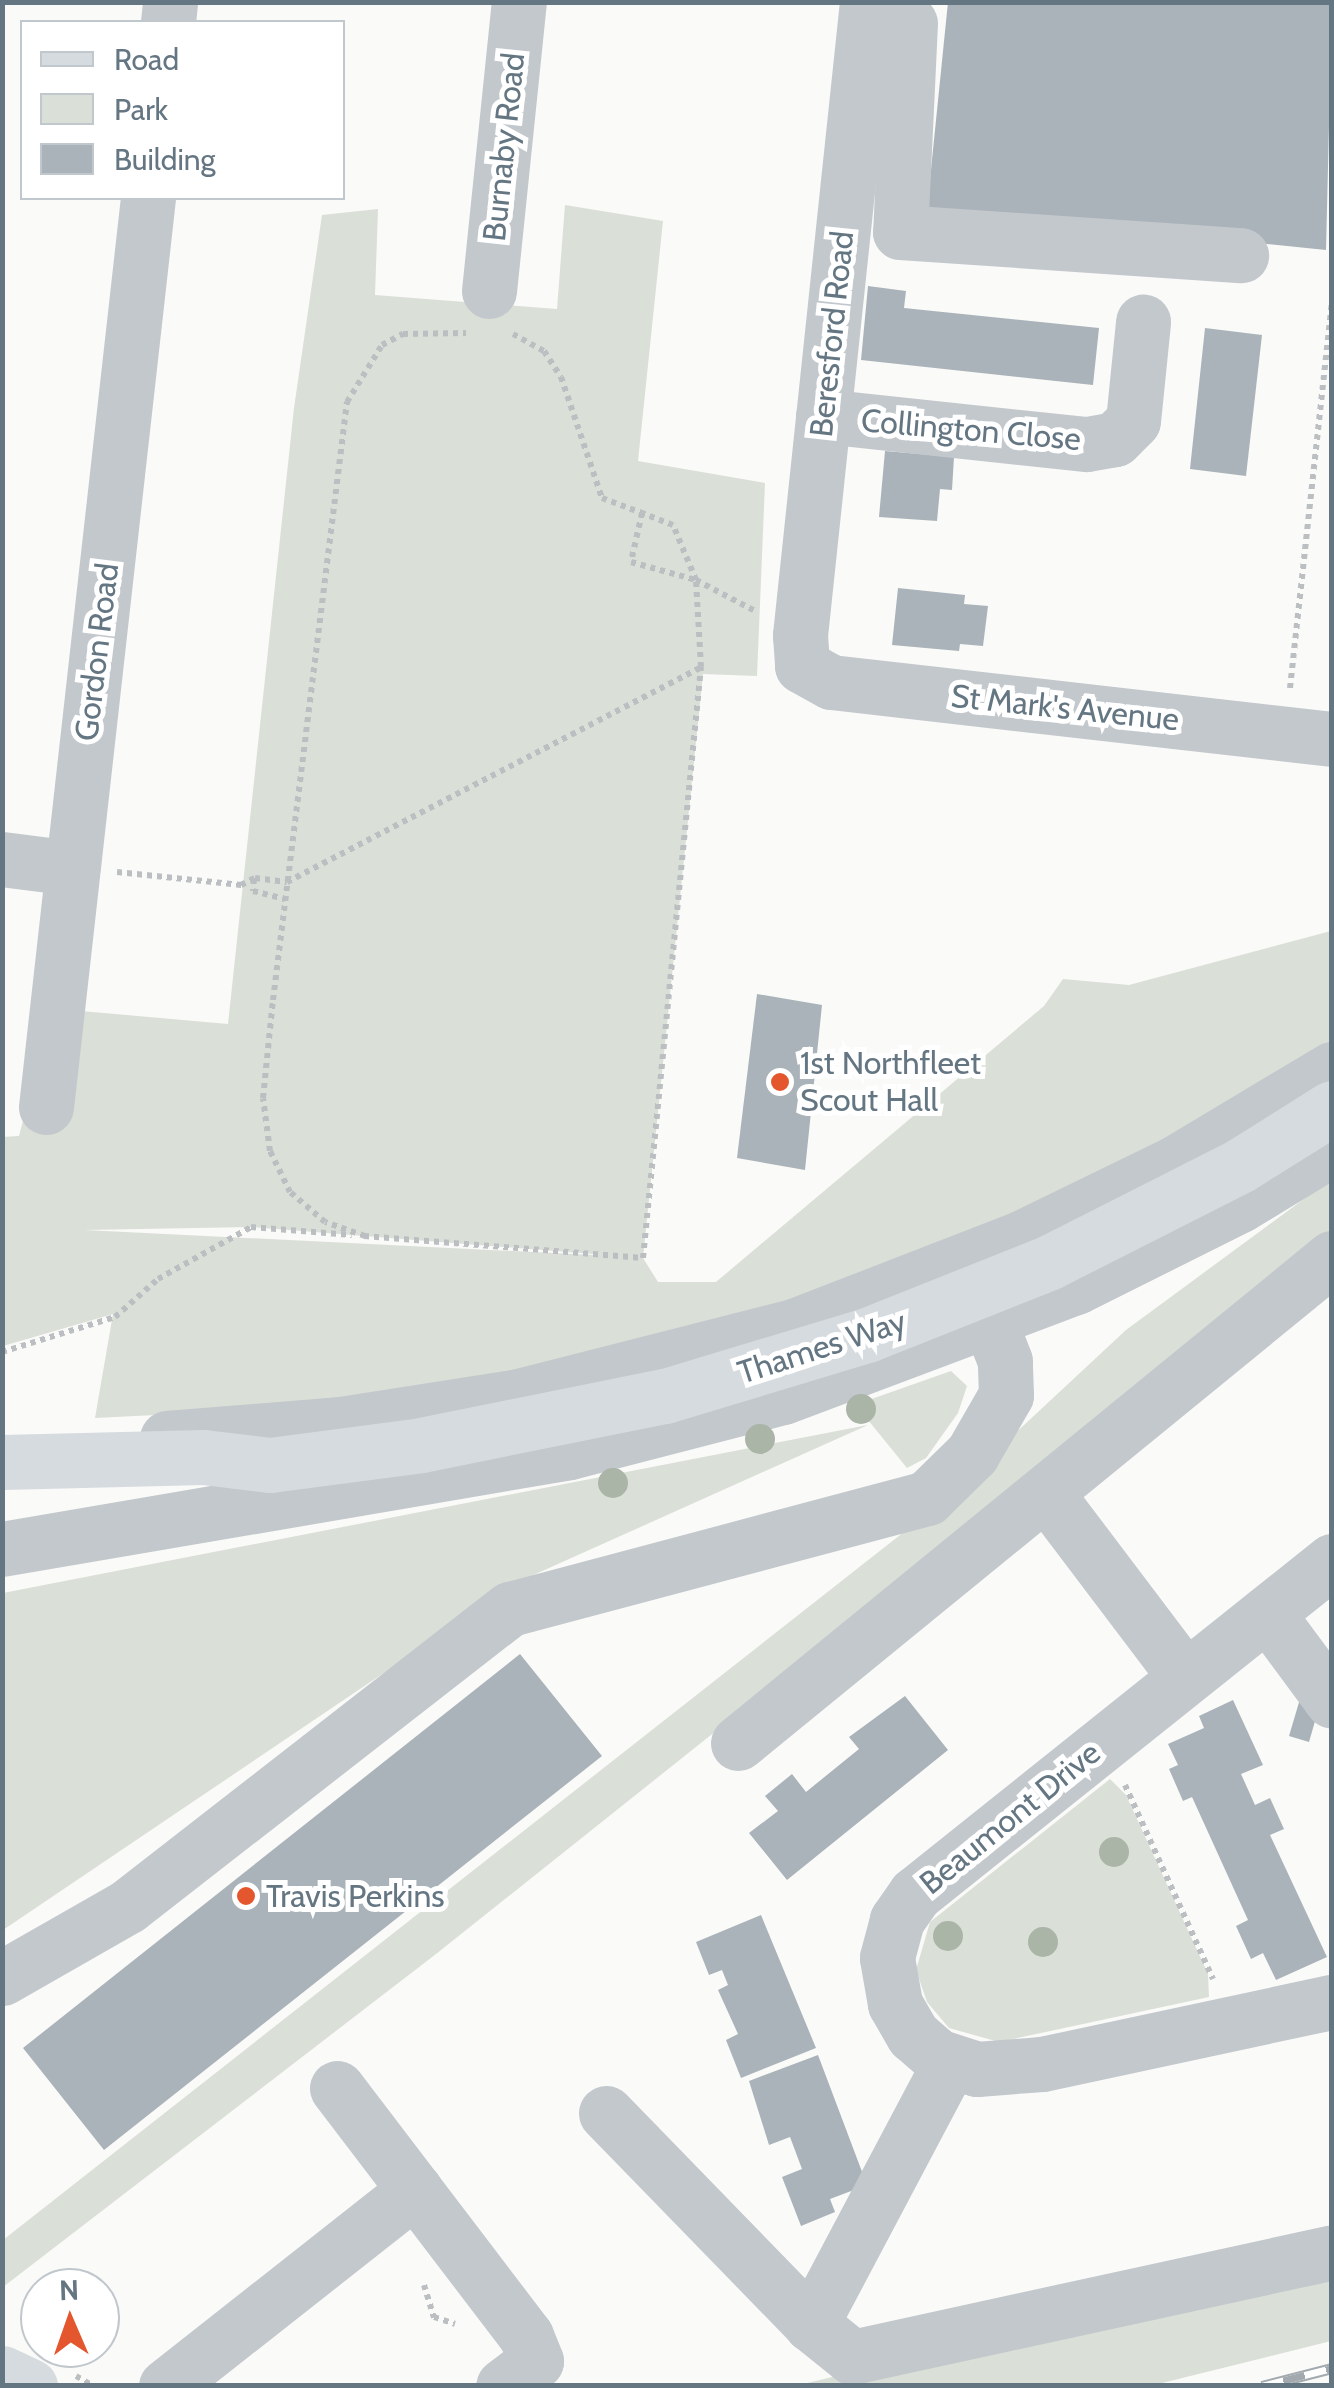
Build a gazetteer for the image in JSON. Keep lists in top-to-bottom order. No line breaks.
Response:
{"streets":{"main road":["Thames Way"],"street":["Burnaby Road","Beresford Road","Collington Close","Gordon Road","St Mark's Avenue","Beaumont Drive"]},"crossings":[["Beresford Road","Collington Close"],["Beresford Road","St Mark's Avenue"]],"places":["1st Northfleet Scout Hall","Travis Perkins"],"legend":["Road","Park","Building"],"north":"top"}
